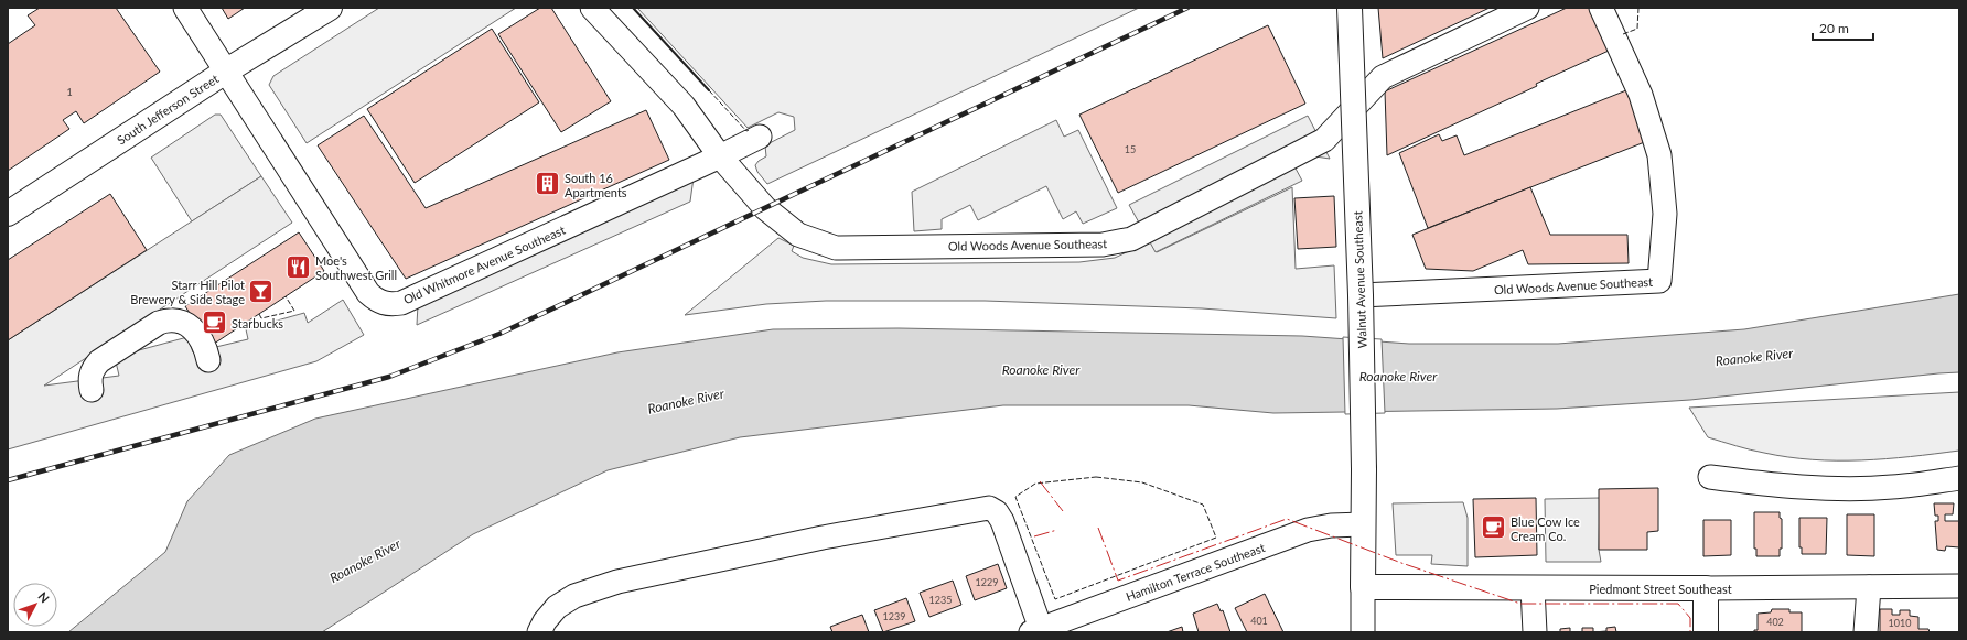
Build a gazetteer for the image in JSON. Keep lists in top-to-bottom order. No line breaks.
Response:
{"streets":{"main road":["South Jefferson Street","Walnut Avenue Southeast","Piedmont Street Southeast"],"street":["Old Woods Avenue Southeast","Old Whitmore Avenue Southeast","Hamilton Terrace Southeast"]},"crossings":[["South Jefferson Street","Old Whitmore Avenue Southeast"],["Old Woods Avenue Southeast","Old Whitmore Avenue Southeast"],["Old Woods Avenue Southeast","Walnut Avenue Southeast"],["Walnut Avenue Southeast","Hamilton Terrace Southeast"],["Walnut Avenue Southeast","Piedmont Street Southeast"]],"water":["Roanoke River"],"places":{"building":["South 16 Apartments"],"restaurant":["Moe's Southwest Grill"],"bar":["Starr Hill Pilot Brewery & Side Stage"],"cafe":["Starbucks","Blue Cow Ice Cream Co."]},"house_numbers":["1","15","1229","1235","1239","401","402","1010"],"scale_bar":"20 m","north":"top right"}
